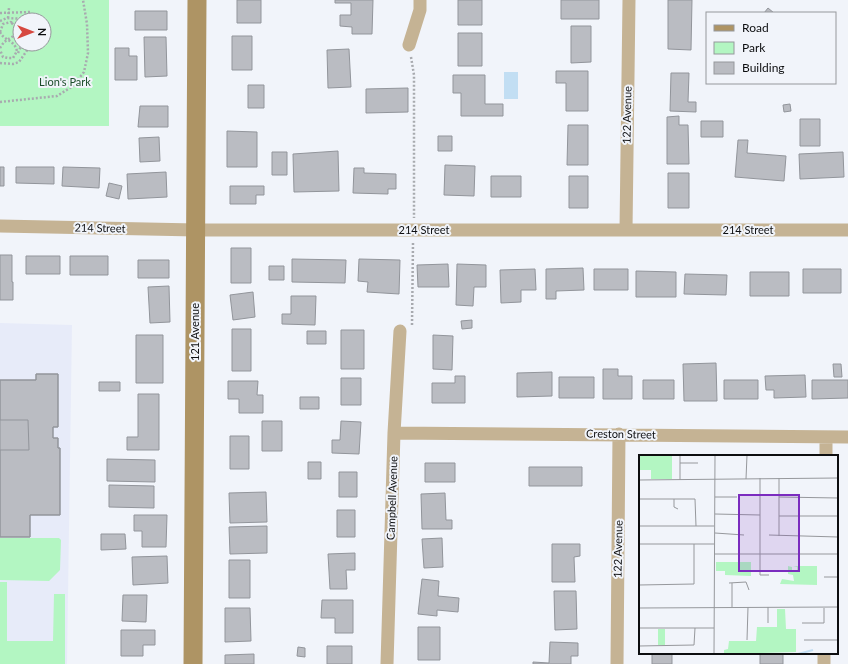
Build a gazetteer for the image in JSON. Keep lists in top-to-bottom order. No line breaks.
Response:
{"streets":{"street":["122 Avenue","214 Street","121 Avenue","Creston Street","Campbell Avenue"]},"crossings":[["122 Avenue","214 Street"],["122 Avenue","Creston Street"],["214 Street","121 Avenue"],["Creston Street","Campbell Avenue"]],"parks":["Lion's Park"],"legend":["Road","Park","Building"],"north":"right"}
